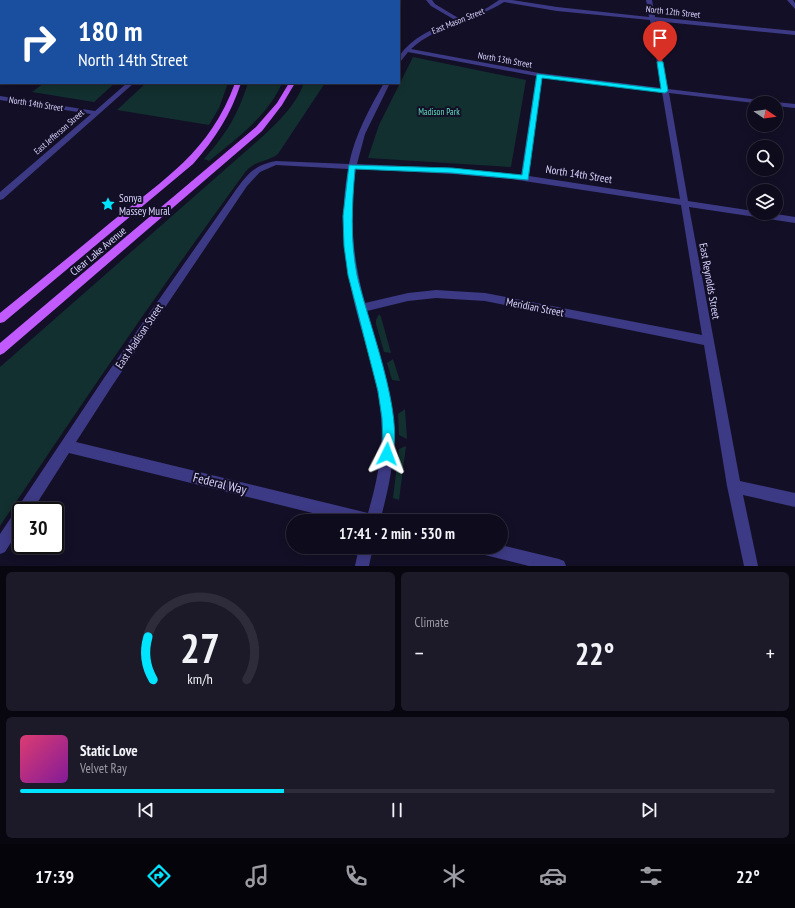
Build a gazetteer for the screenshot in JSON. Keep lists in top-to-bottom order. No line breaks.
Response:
{"streets":{"main road":["Clear Lake Avenue"],"street":["North 12th Street","East Mason Street","North 13th Street","North 14th Street","East Jefferson Street","East Reynolds Street","Meridian Street","East Madison Street","Federal Way"]},"crossings":[["North 12th Street","East Mason Street"],["North 12th Street","East Reynolds Street"],["East Mason Street","North 13th Street"],["North 13th Street","East Reynolds Street"],["North 14th Street","East Jefferson Street"],["North 14th Street","East Reynolds Street"],["North 14th Street","East Madison Street"],["East Reynolds Street","Meridian Street"],["East Madison Street","Federal Way"]],"parks":["Madison Park"],"places":{"place":["Sonya Massey Mural"]},"north":"right","page":{"turn":["180 m","North 14th Street"],"limit":"30","trip":"17:41 · 2 min · 530 m","tile":"Climate","heat":["−","22°","+"],"song":["Static Love","Velvet Ray"],"tabs":["17:39","22°"],"gauge":["27","km/h"]}}
